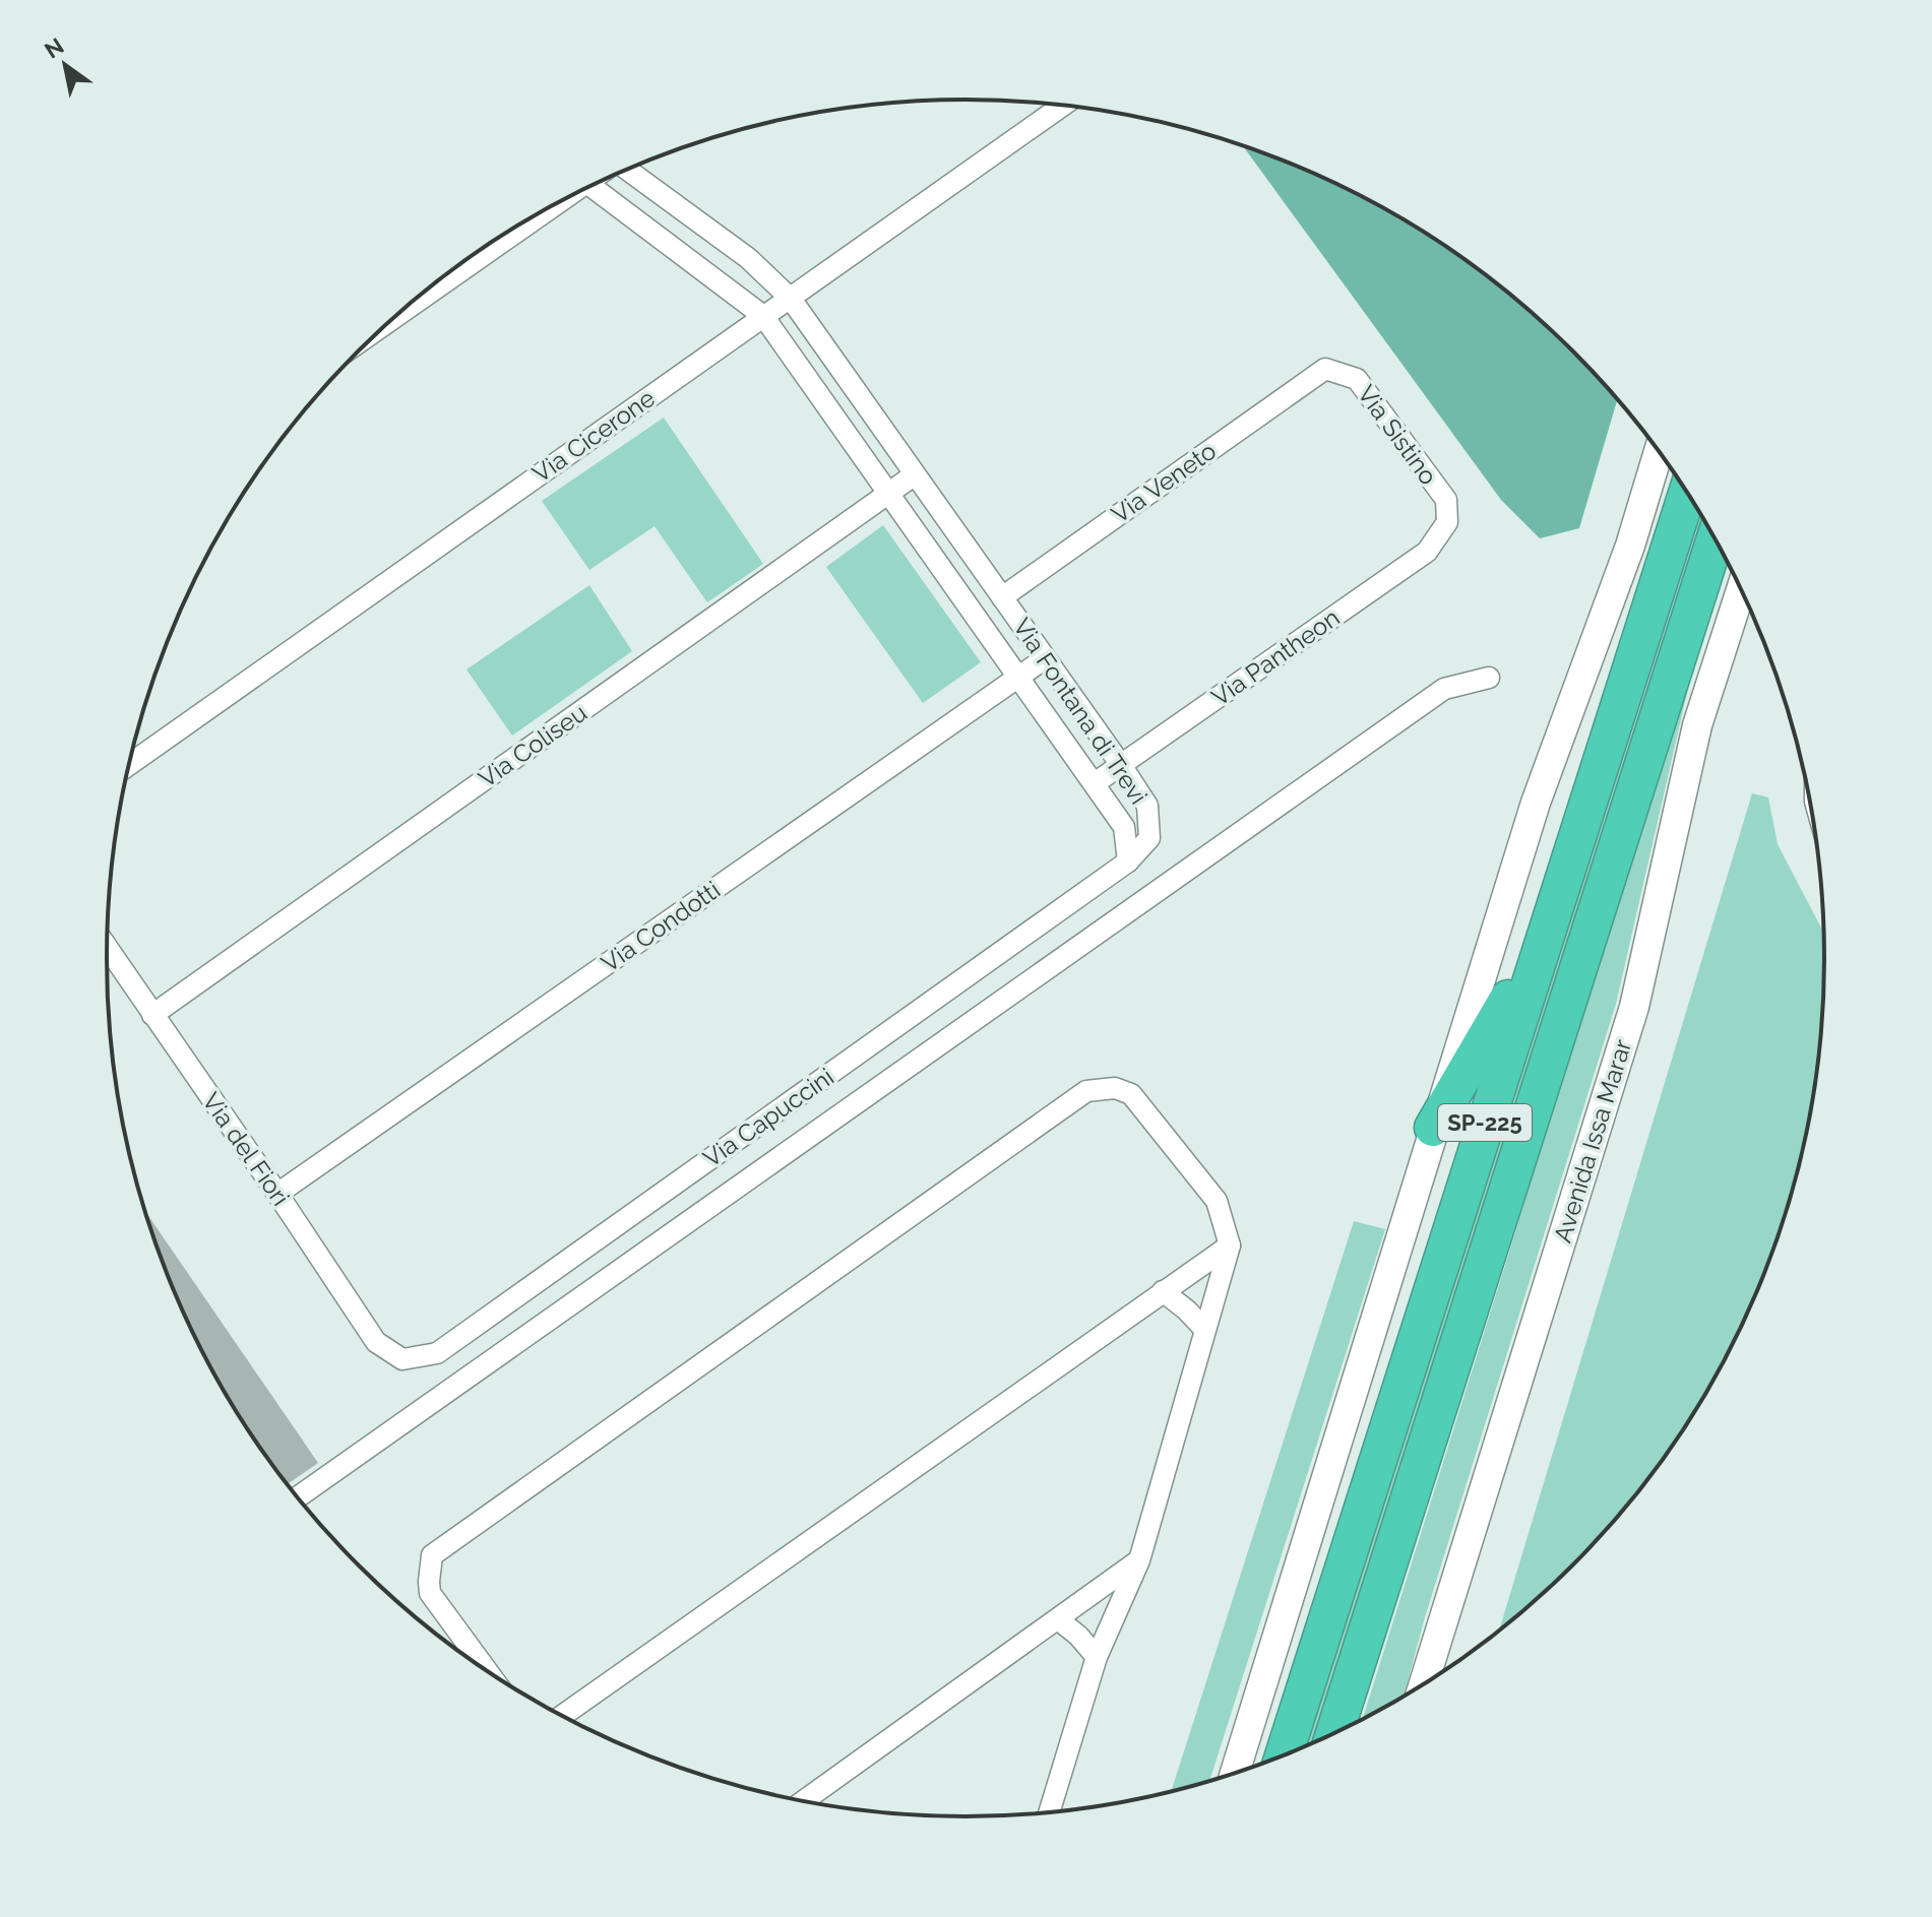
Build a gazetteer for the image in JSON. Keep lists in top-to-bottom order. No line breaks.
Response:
{"streets":{"highway":["SP-225"],"street":["Via Sistino","Via Cicerone","Via Veneto","Via Pantheon","Via Fontana di Trevi","Via Coliseu","Via Condotti","Via Capuccini","Avenida Issa Marar","Via del Fiori"]},"crossings":[["Via Sistino","Via Veneto"],["Via Sistino","Via Pantheon"],["Via Cicerone","Via Fontana di Trevi"],["Via Veneto","Via Fontana di Trevi"],["Via Pantheon","Via Fontana di Trevi"],["Via Fontana di Trevi","Via Coliseu"],["Via Fontana di Trevi","Via Condotti"],["Via Fontana di Trevi","Via Capuccini"],["Via Coliseu","Via del Fiori"],["Via Condotti","Via del Fiori"],["Via Capuccini","Via del Fiori"]],"north":"top left"}
